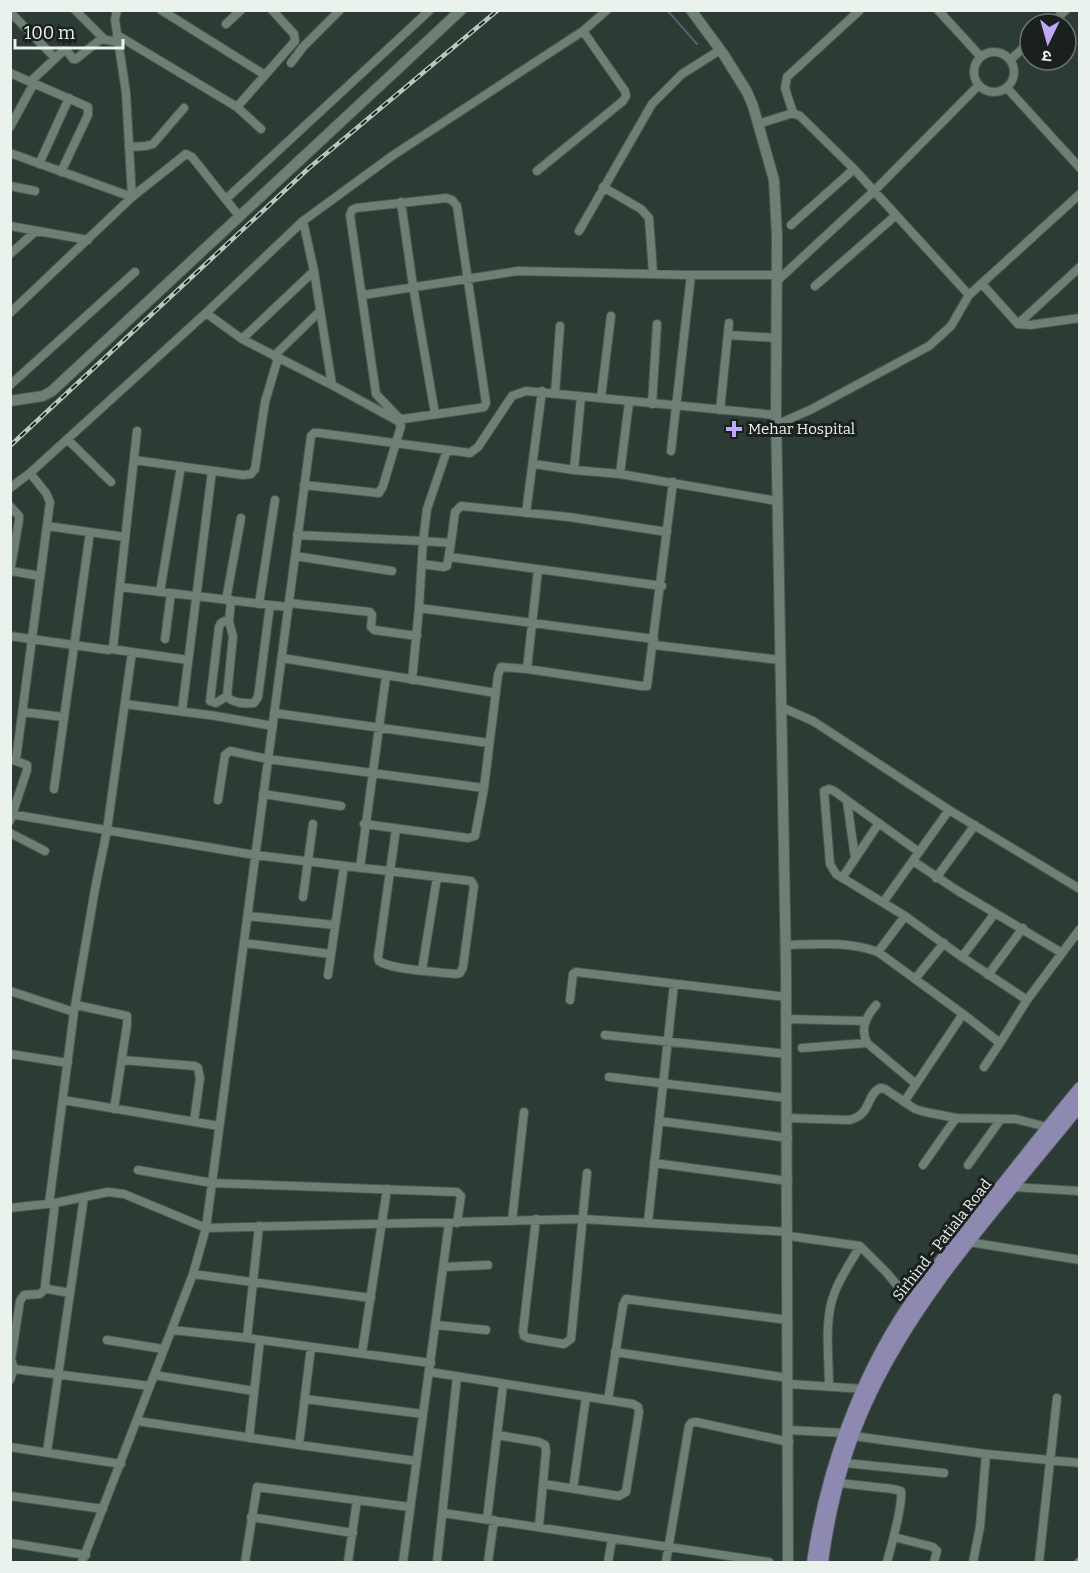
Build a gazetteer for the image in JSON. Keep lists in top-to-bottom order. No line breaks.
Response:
{"streets":{"main road":["Sirhind - Patiala Road"]},"places":{"health":["Mehar Hospital"]},"scale_bar":"100 m","north":"bottom"}
